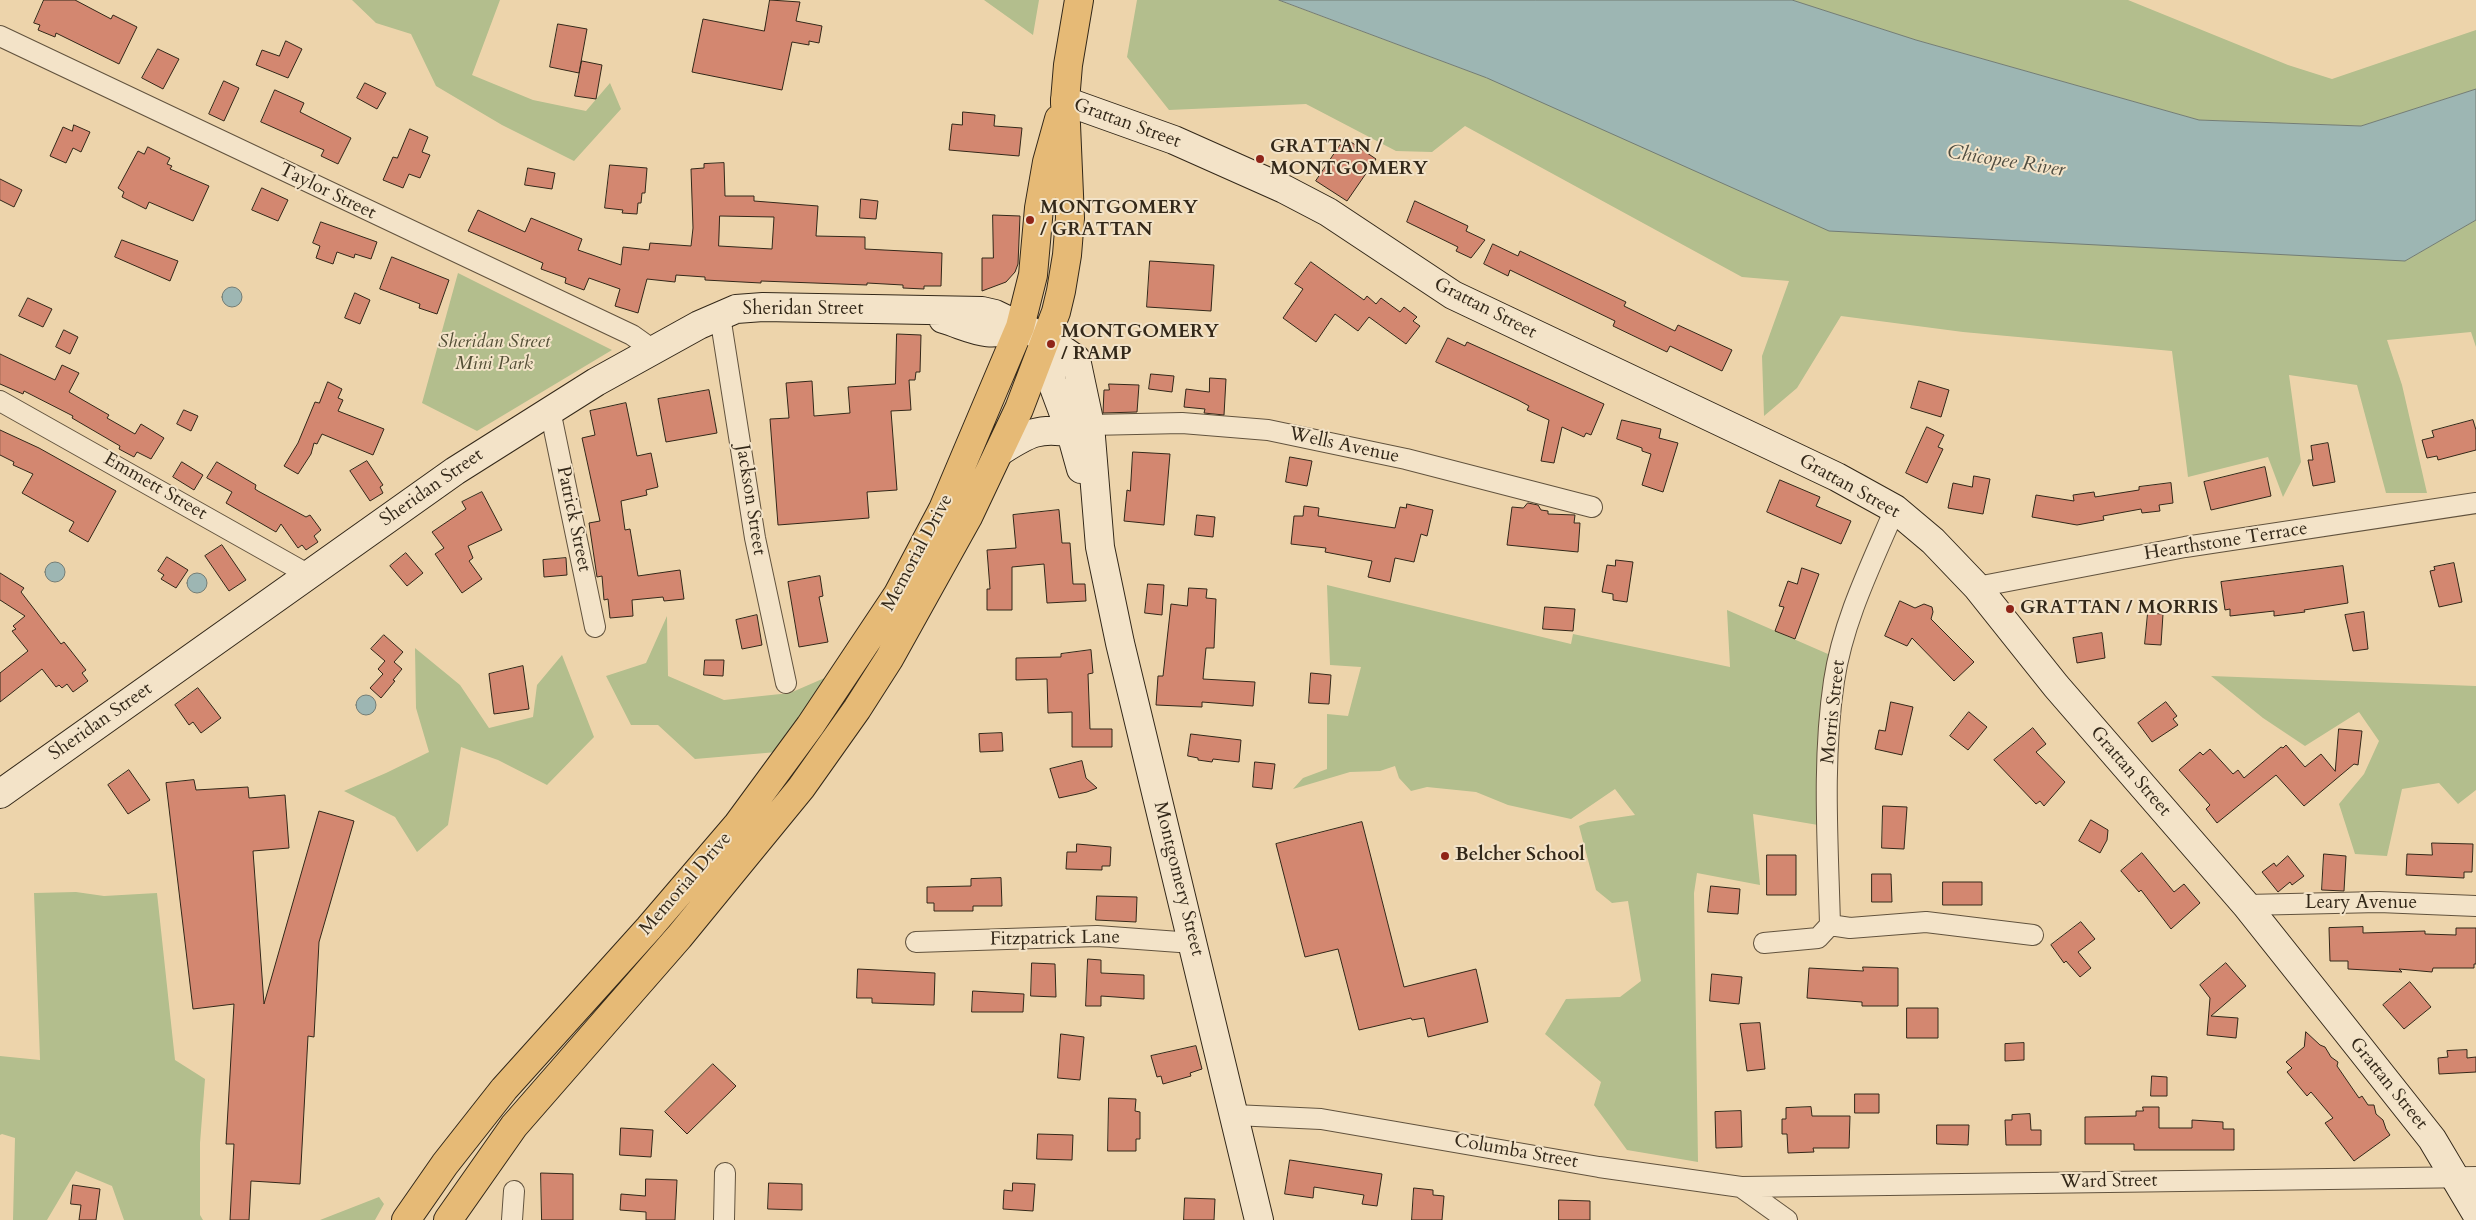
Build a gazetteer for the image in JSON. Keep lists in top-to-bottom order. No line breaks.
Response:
{"streets":{"main road":["Grattan Street","Sheridan Street","Memorial Drive","Montgomery Street"],"street":["Taylor Street","Wells Avenue","Emmett Street","Jackson Street","Patrick Street","Hearthstone Terrace","Morris Street","Leary Avenue","Fitzpatrick Lane","Columba Street","Ward Street"]},"crossings":[["Grattan Street","Hearthstone Terrace"],["Grattan Street","Memorial Drive"],["Grattan Street","Morris Street"],["Grattan Street","Leary Avenue"],["Grattan Street","Ward Street"],["Taylor Street","Sheridan Street"],["Sheridan Street","Emmett Street"],["Sheridan Street","Jackson Street"],["Sheridan Street","Patrick Street"],["Sheridan Street","Memorial Drive"],["Wells Avenue","Montgomery Street"],["Memorial Drive","Montgomery Street"],["Montgomery Street","Fitzpatrick Lane"],["Montgomery Street","Columba Street"],["Columba Street","Ward Street"]],"water":["Chicopee River"],"parks":["Sheridan Street Mini Park"],"places":["GRATTAN / MONTGOMERY","MONTGOMERY / GRATTAN","MONTGOMERY / RAMP","GRATTAN / MORRIS","Belcher School"]}
